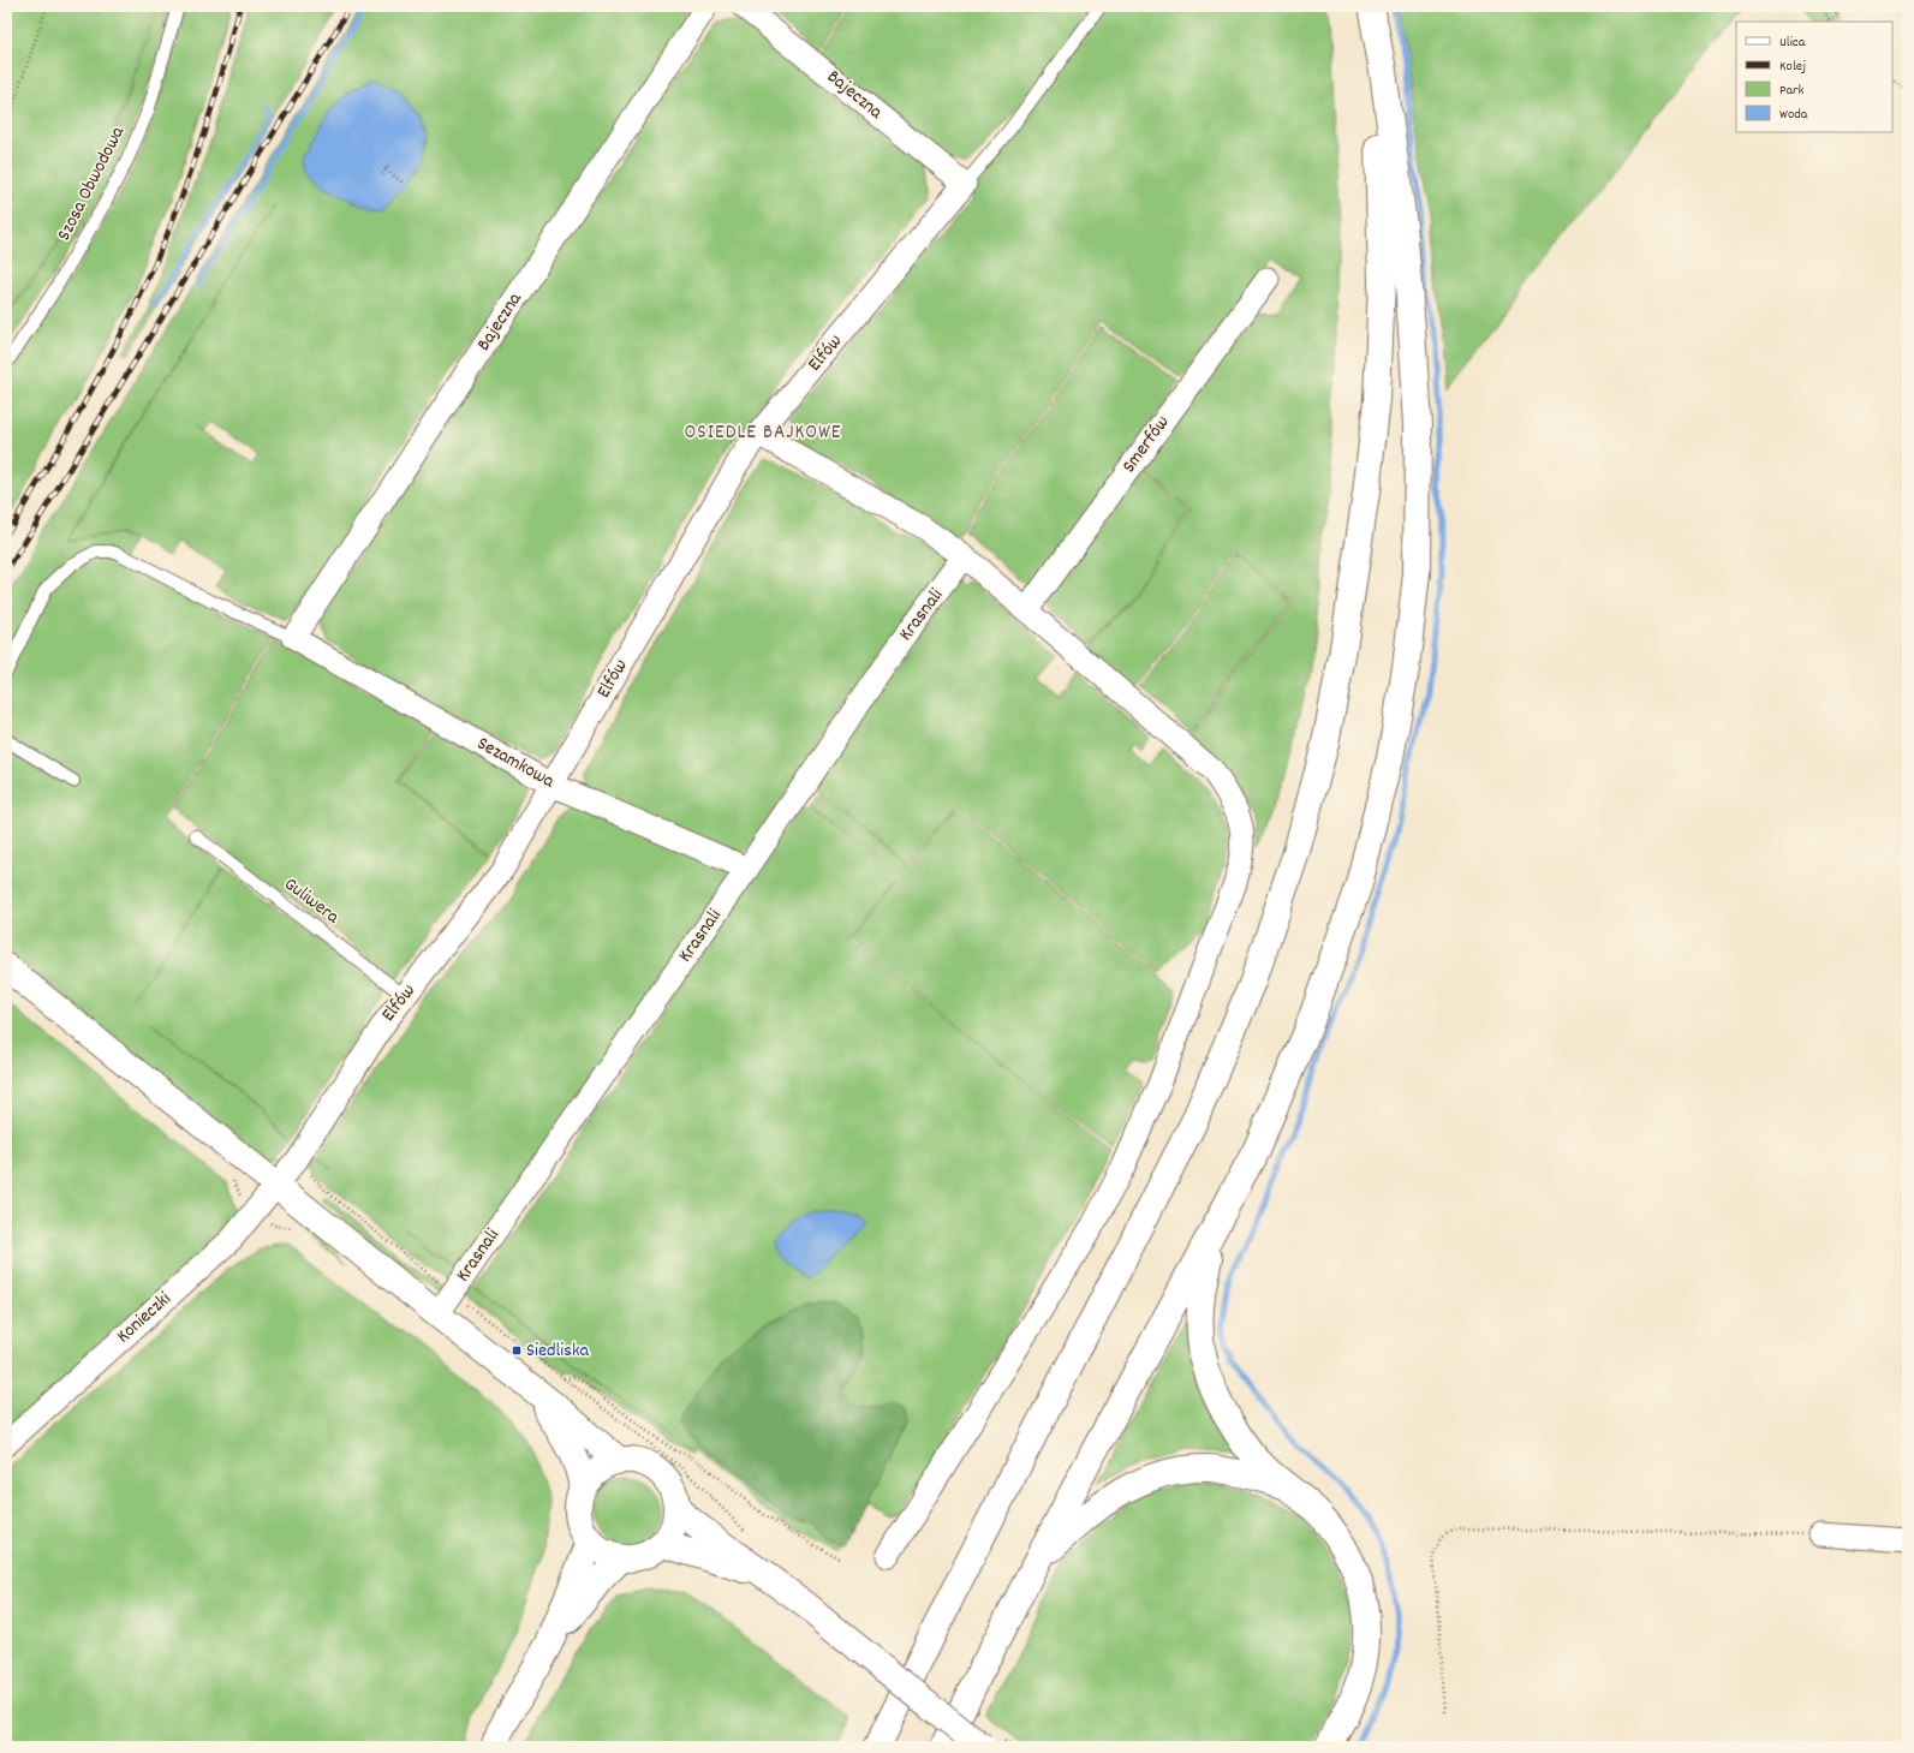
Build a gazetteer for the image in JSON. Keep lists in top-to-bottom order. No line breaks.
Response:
{"streets":{"street":["Bajeczna","Elfów","Smerfów","Krasnali","Sezamkowa","Konieczki"],"lane":["Szosa Obwodowa","Guliwera"]},"crossings":[["Bajeczna","Elfów"],["Bajeczna","Sezamkowa"],["Elfów","Sezamkowa"],["Elfów","Guliwera"],["Elfów","Konieczki"],["Krasnali","Sezamkowa"]],"districts":["OSIEDLE BAJKOWE"],"places":{"transit":["Siedliska"]},"legend":["Ulica","Kolej","Park","Woda"]}
